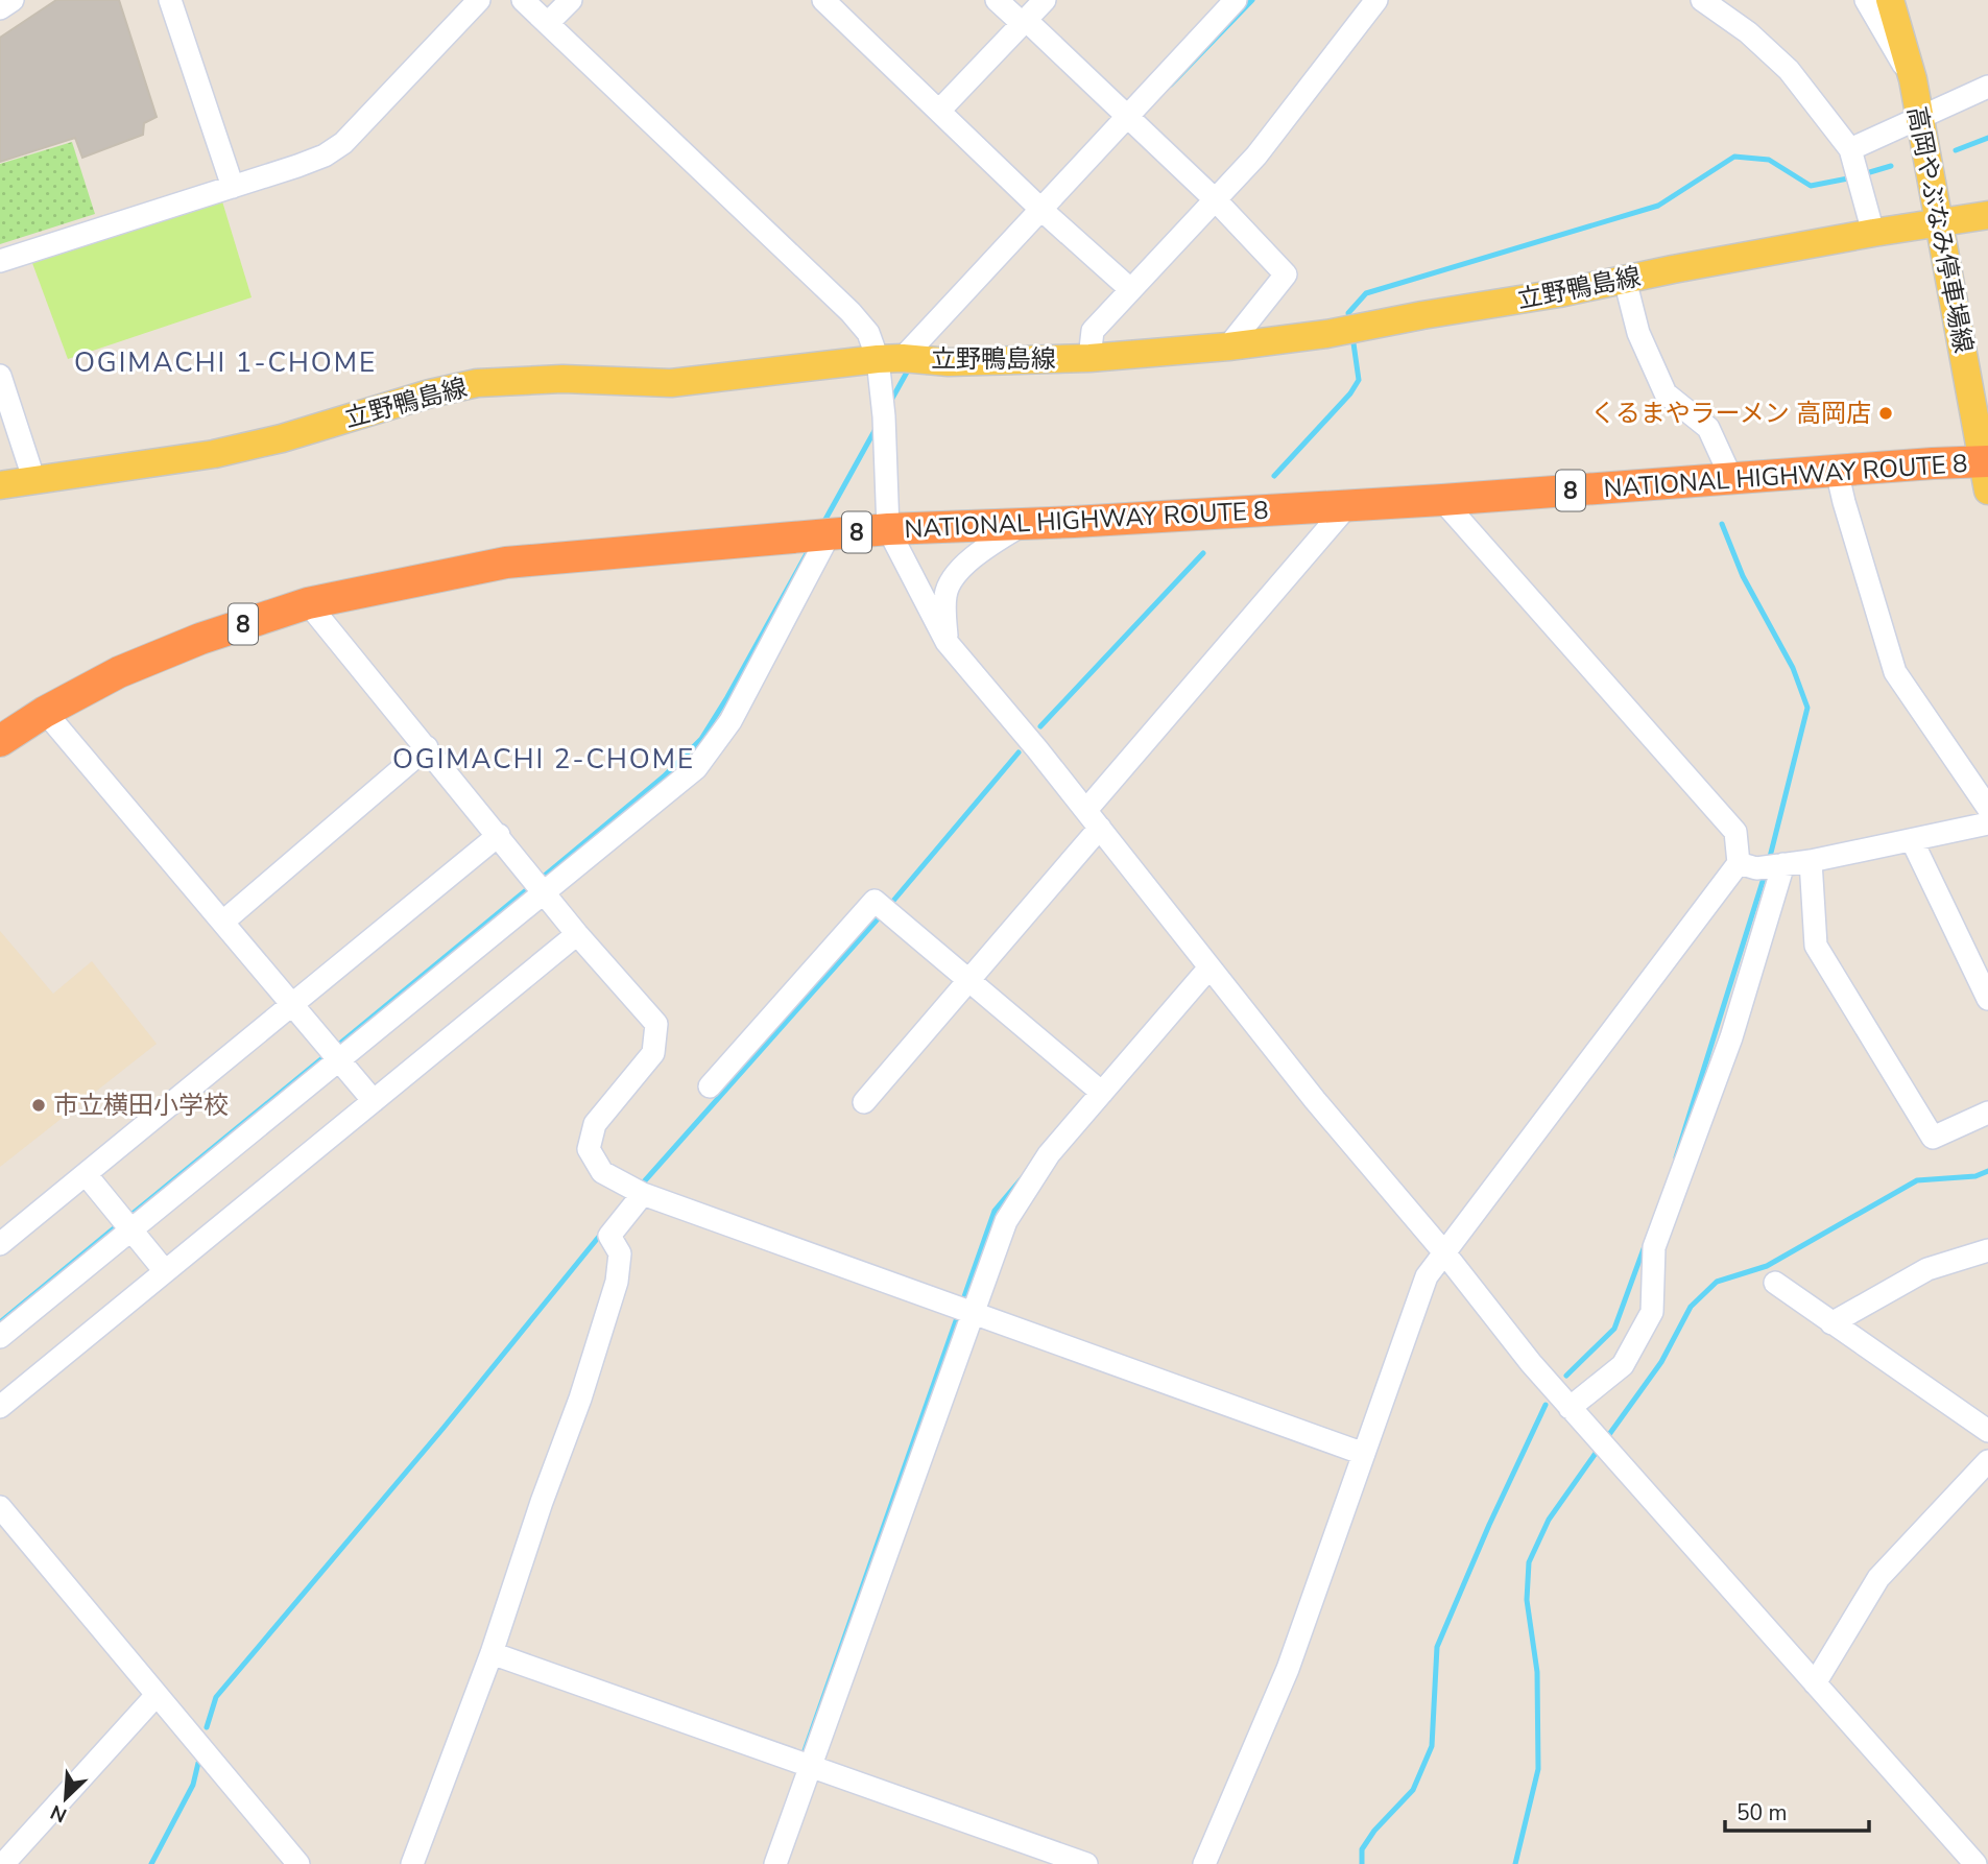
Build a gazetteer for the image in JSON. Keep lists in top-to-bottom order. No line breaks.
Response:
{"streets":{"highway":["NATIONAL HIGHWAY ROUTE 8","8"],"main road":["高岡やぶなみ停車場線","立野鴨島線"]},"crossings":[["高岡やぶなみ停車場線","立野鴨島線"],["高岡やぶなみ停車場線","NATIONAL HIGHWAY ROUTE 8"]],"districts":["OGIMACHI 1-CHOME","OGIMACHI 2-CHOME"],"places":["くるまやラーメン 高岡店","市立横田小学校"],"scale_bar":"50 m","north":"bottom left"}
